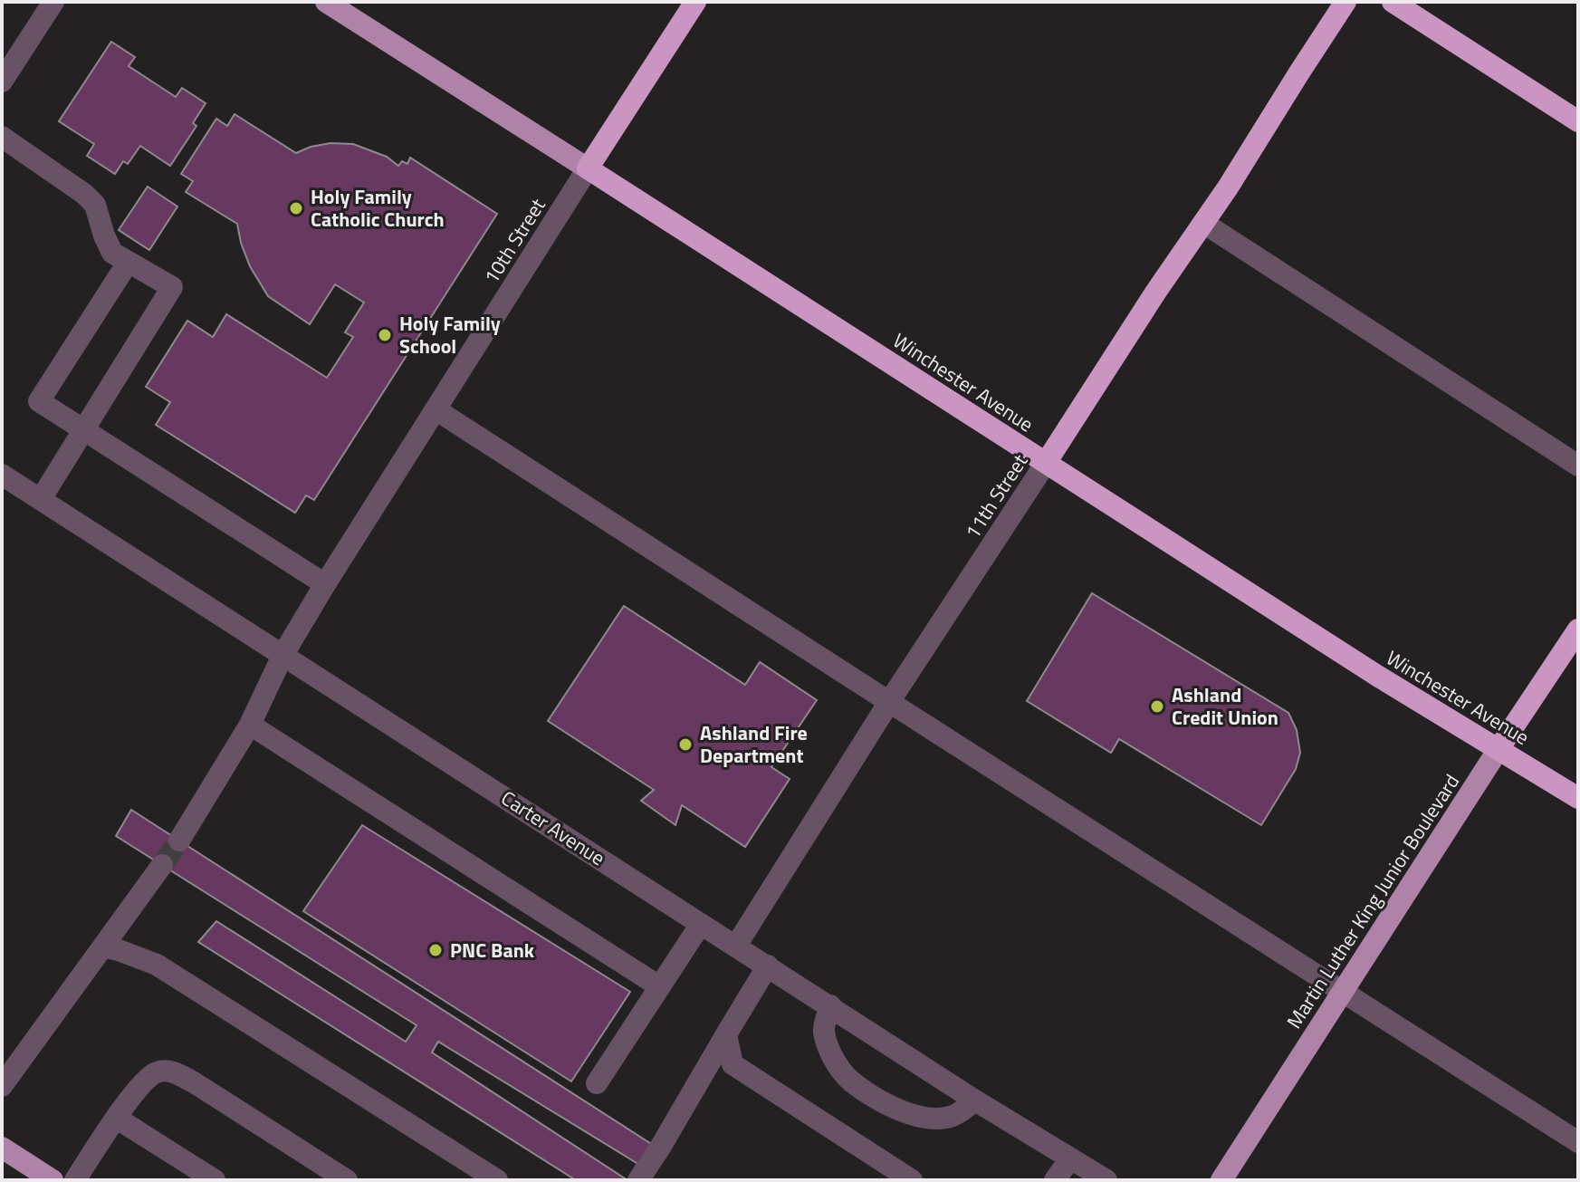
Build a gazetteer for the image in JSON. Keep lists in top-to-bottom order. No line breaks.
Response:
{"streets":{"highway":["10th Street","Winchester Avenue","11th Street","Martin Luther King Junior Boulevard"],"street":["Carter Avenue"]},"crossings":[["10th Street","Winchester Avenue"],["10th Street","Carter Avenue"],["Winchester Avenue","11th Street"],["Winchester Avenue","Martin Luther King Junior Boulevard"],["11th Street","Carter Avenue"]],"places":["Holy Family Catholic Church","Holy Family School","Ashland Credit Union","Ashland Fire Department","PNC Bank"]}
